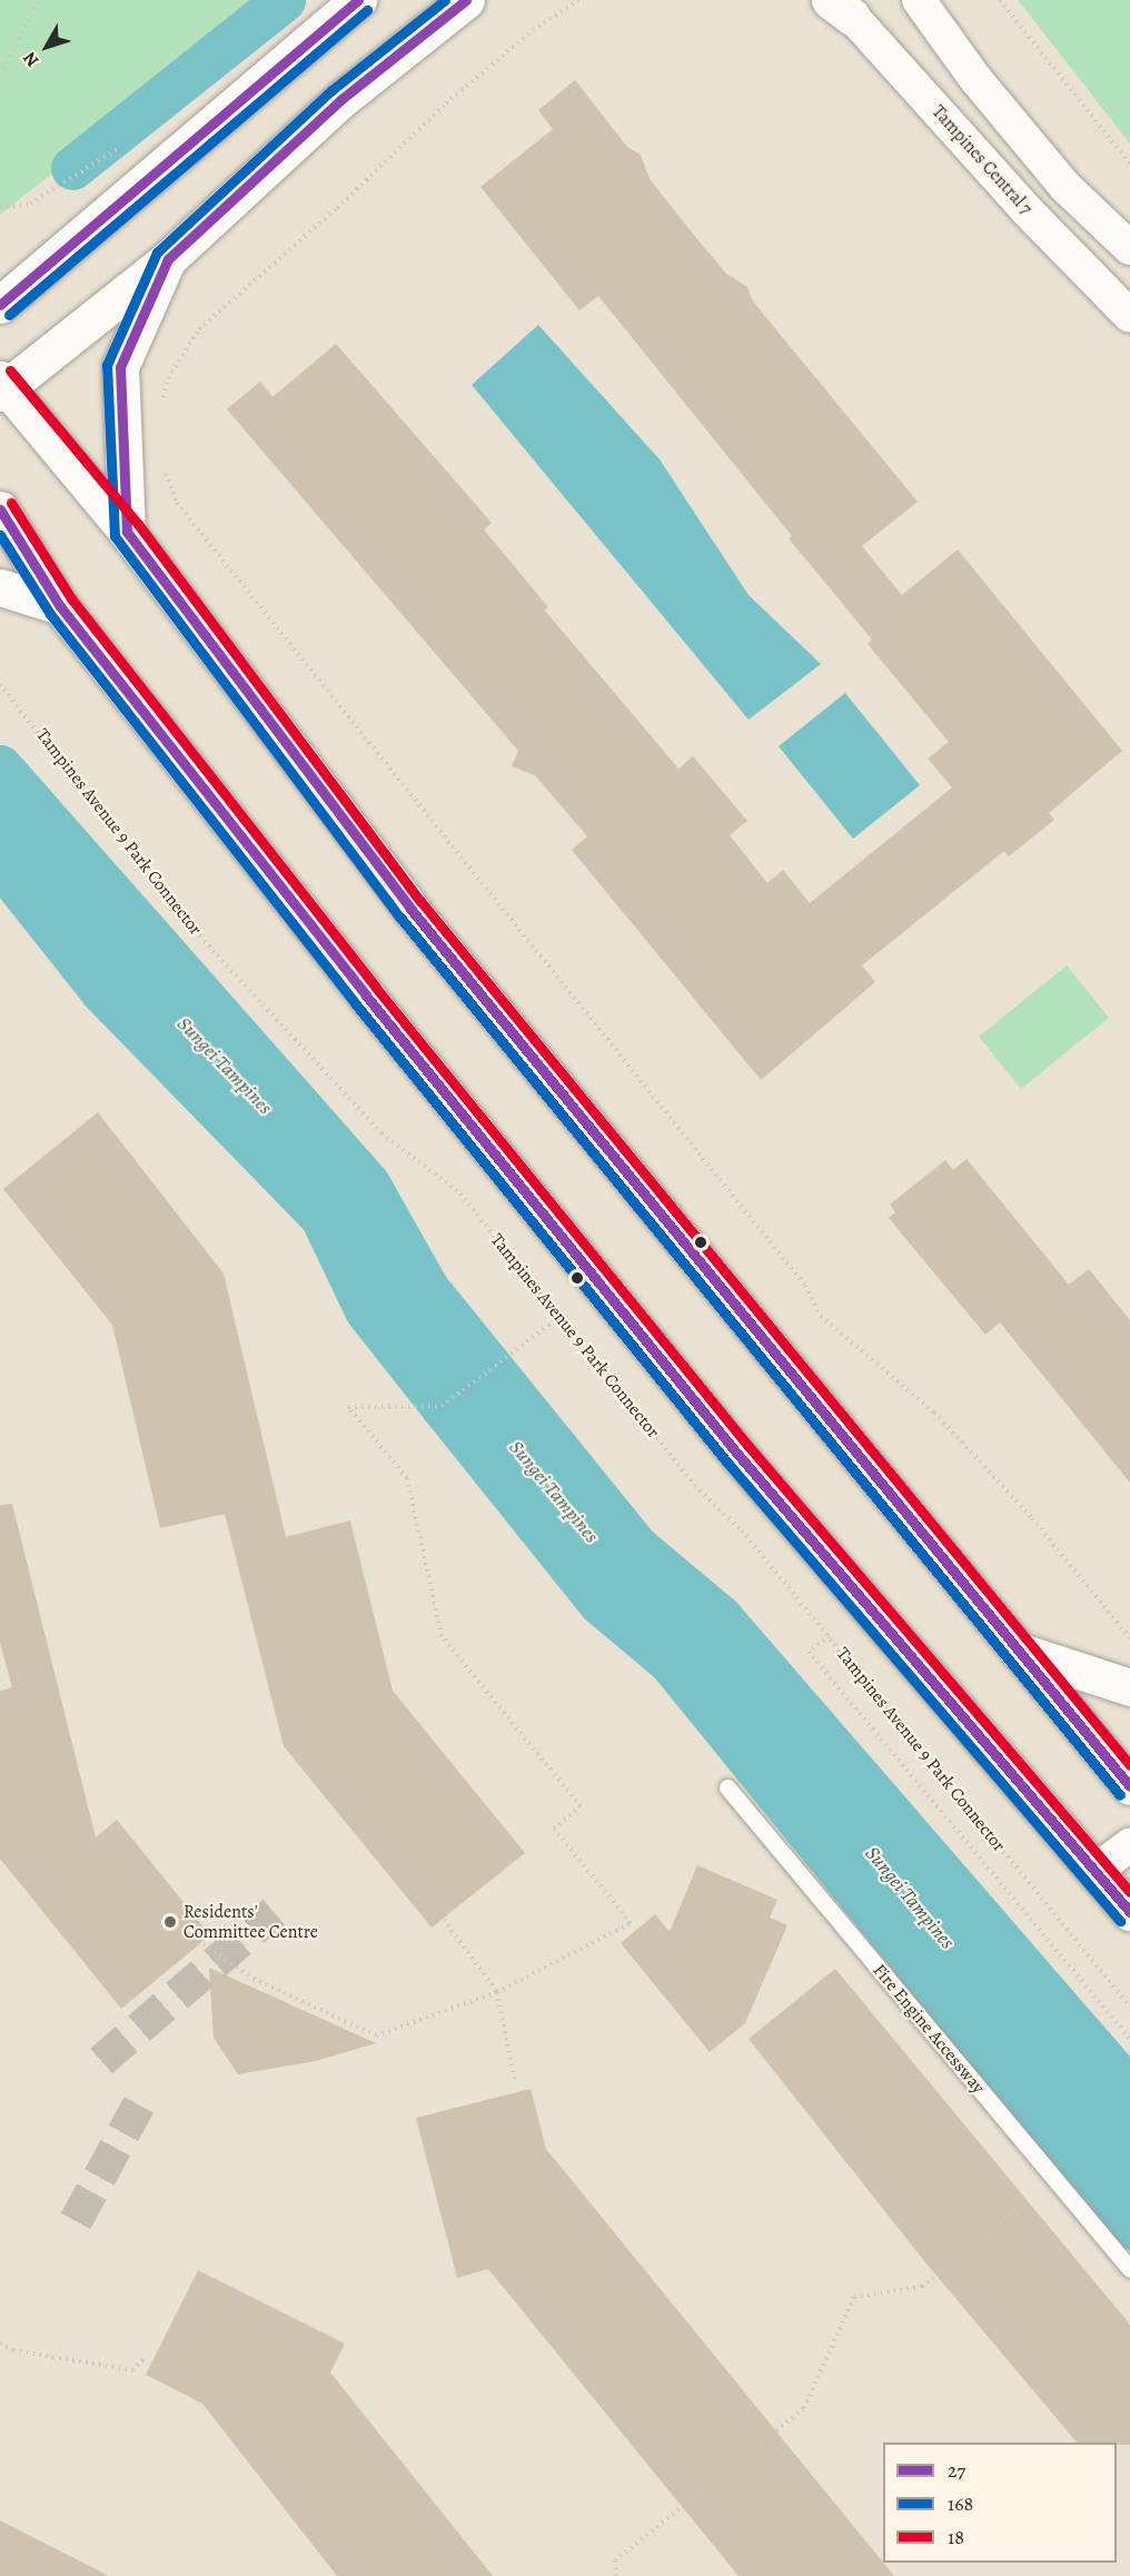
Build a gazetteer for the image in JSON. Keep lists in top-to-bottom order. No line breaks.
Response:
{"streets":{"street":["Tampines Central 7"],"lane":["Fire Engine Accessway"],"path":["Tampines Avenue 9 Park Connector"]},"water":["Sungei Tampines"],"places":["Residents' Committee Centre"],"lines":["transit line 27","transit line 168","transit line 18"],"legend":["27","168","18"],"north":"bottom left"}
